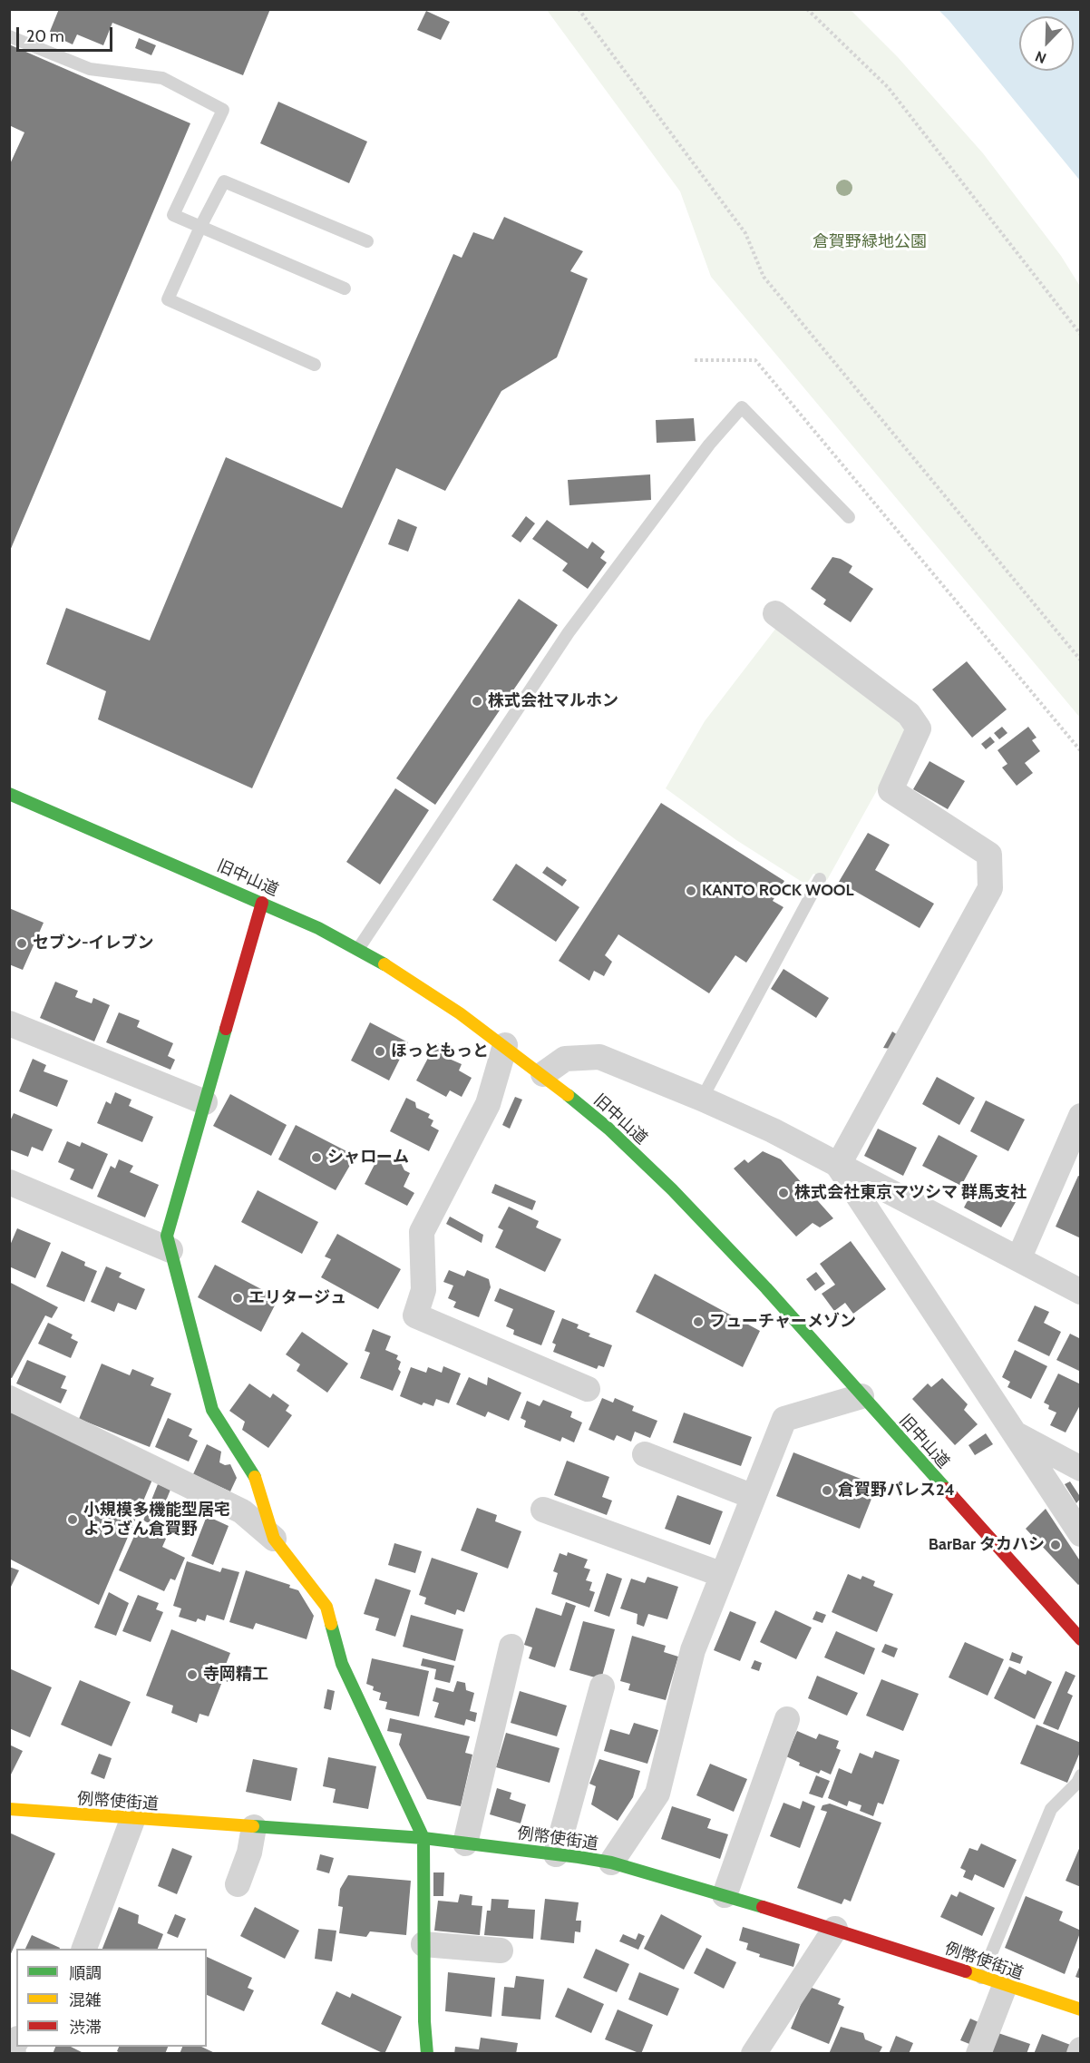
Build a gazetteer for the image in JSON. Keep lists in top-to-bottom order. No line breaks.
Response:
{"streets":{"main road":["旧中山道","例幣使街道"]},"parks":["倉賀野緑地公園"],"places":["株式会社マルホン","KANTO ROCK WOOL","セブン-イレブン","ほっともっと","シャローム","株式会社東京マツシマ 群馬支社","エリタージュ","フューチャーメゾン","倉賀野パレス24","小規模多機能型居宅 ようざん倉賀野","BarBar タカハシ","寺岡精工"],"legend":["順調","混雑","渋滞"],"scale_bar":"20 m","north":"bottom left"}
